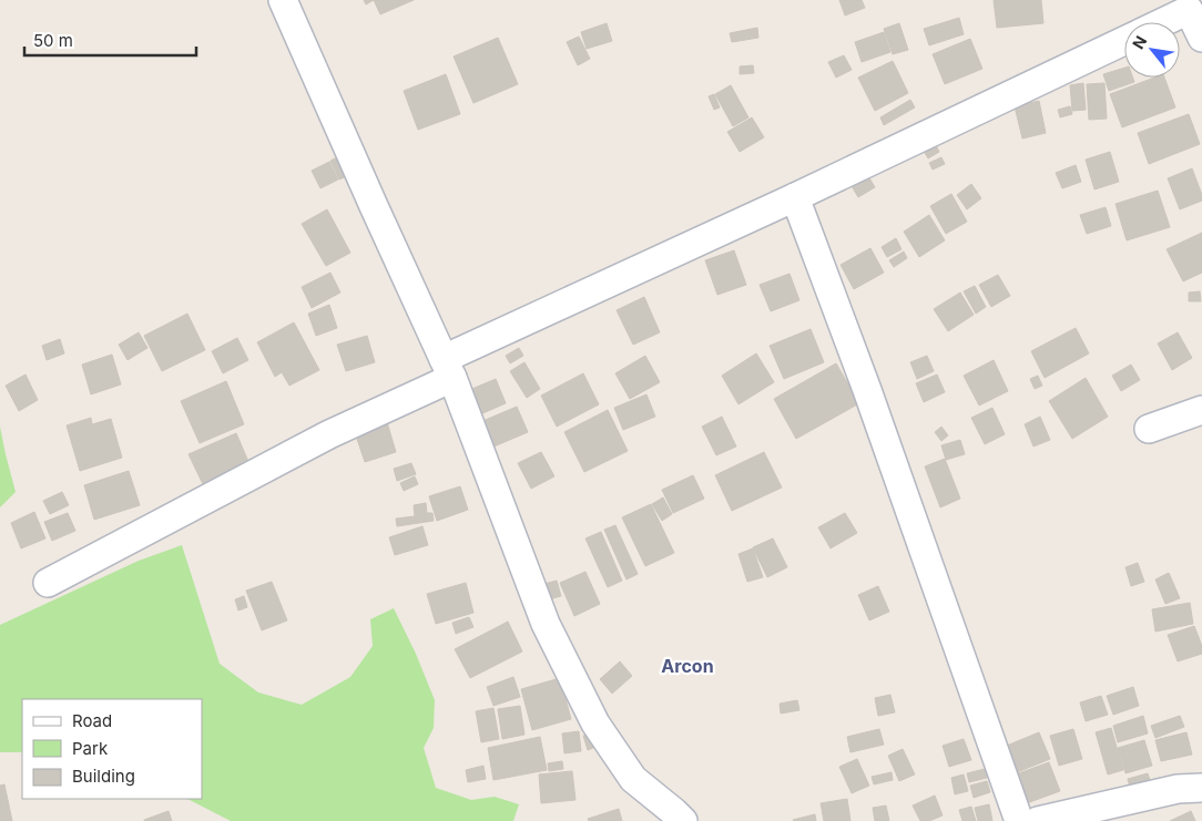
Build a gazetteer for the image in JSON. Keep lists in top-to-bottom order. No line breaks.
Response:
{"districts":["Arcon"],"legend":["Road","Park","Building"],"scale_bar":"50 m","north":"top left"}
